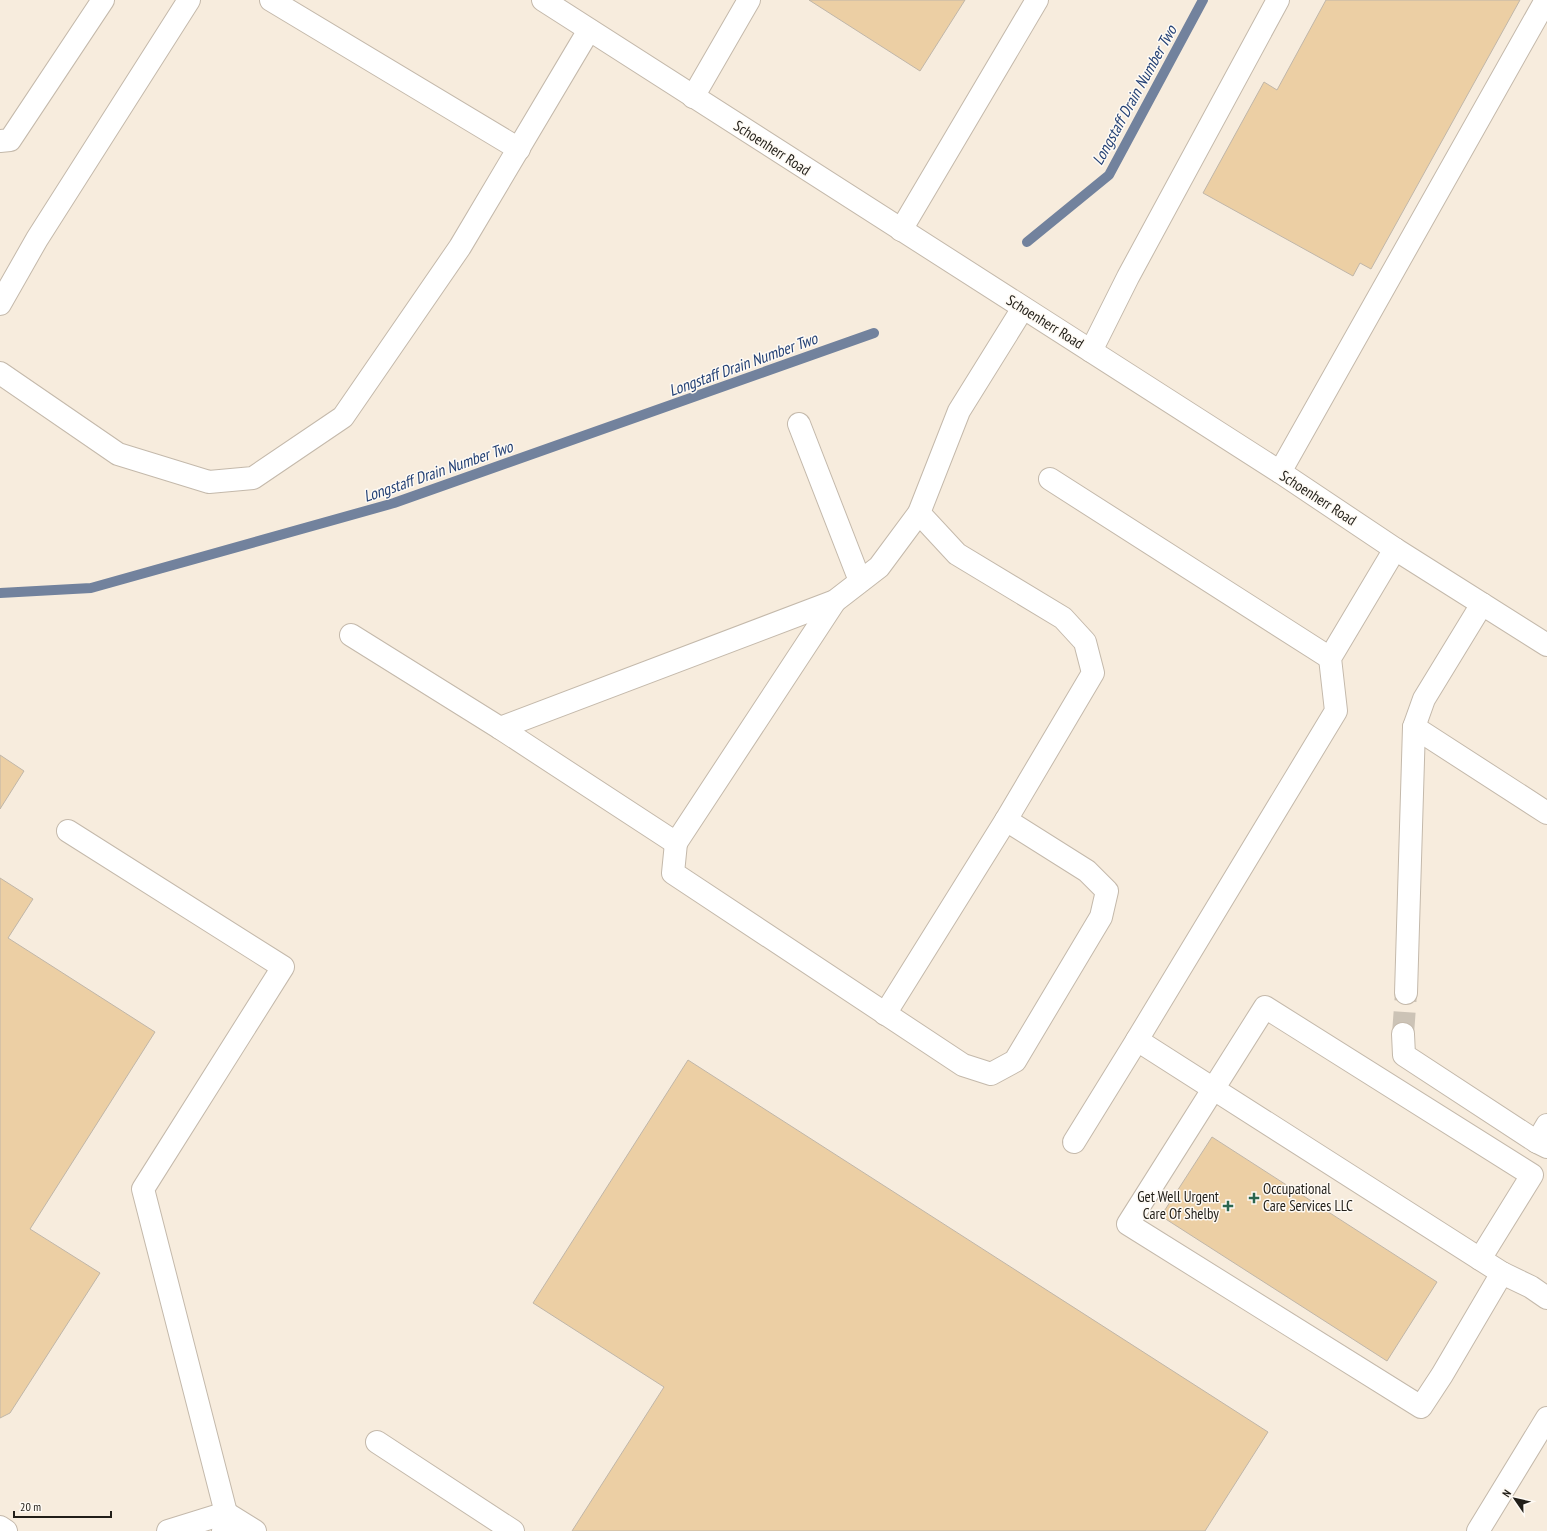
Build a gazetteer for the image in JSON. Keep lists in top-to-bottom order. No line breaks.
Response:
{"streets":{"street":["Schoenherr Road"]},"water":["Longstaff Drain Number Two"],"places":{"health":["Occupational Care Services LLC","Get Well Urgent Care Of Shelby"]},"scale_bar":"20 m","north":"top left"}
